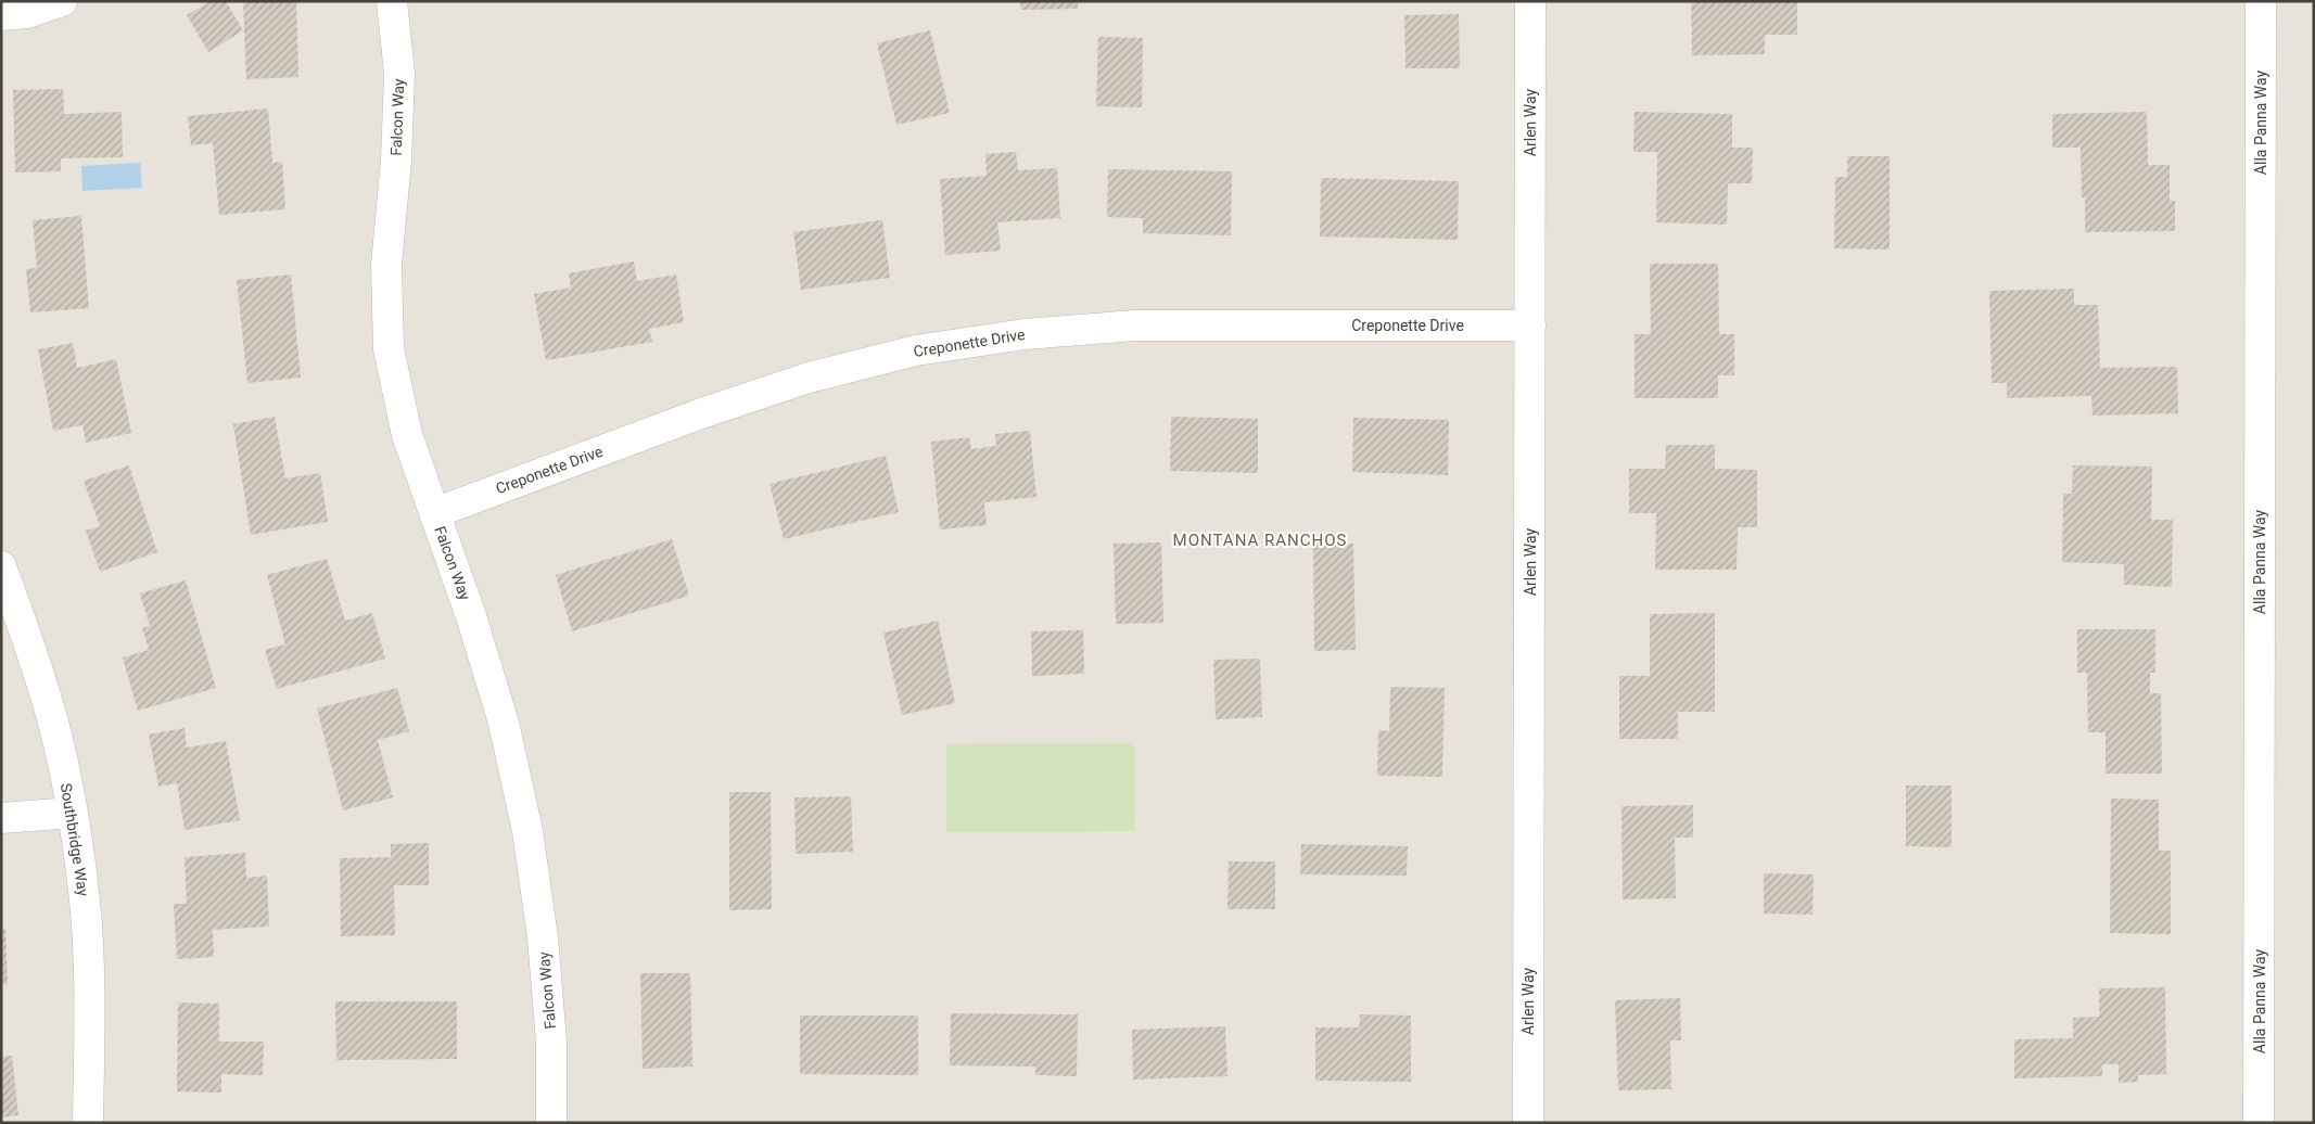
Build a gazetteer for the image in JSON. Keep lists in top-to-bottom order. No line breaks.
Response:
{"streets":{"street":["Falcon Way","Arlen Way","Alla Panna Way","Creponette Drive","Southbridge Way"]},"crossings":[["Falcon Way","Creponette Drive"],["Arlen Way","Creponette Drive"]],"districts":["MONTANA RANCHOS"]}
